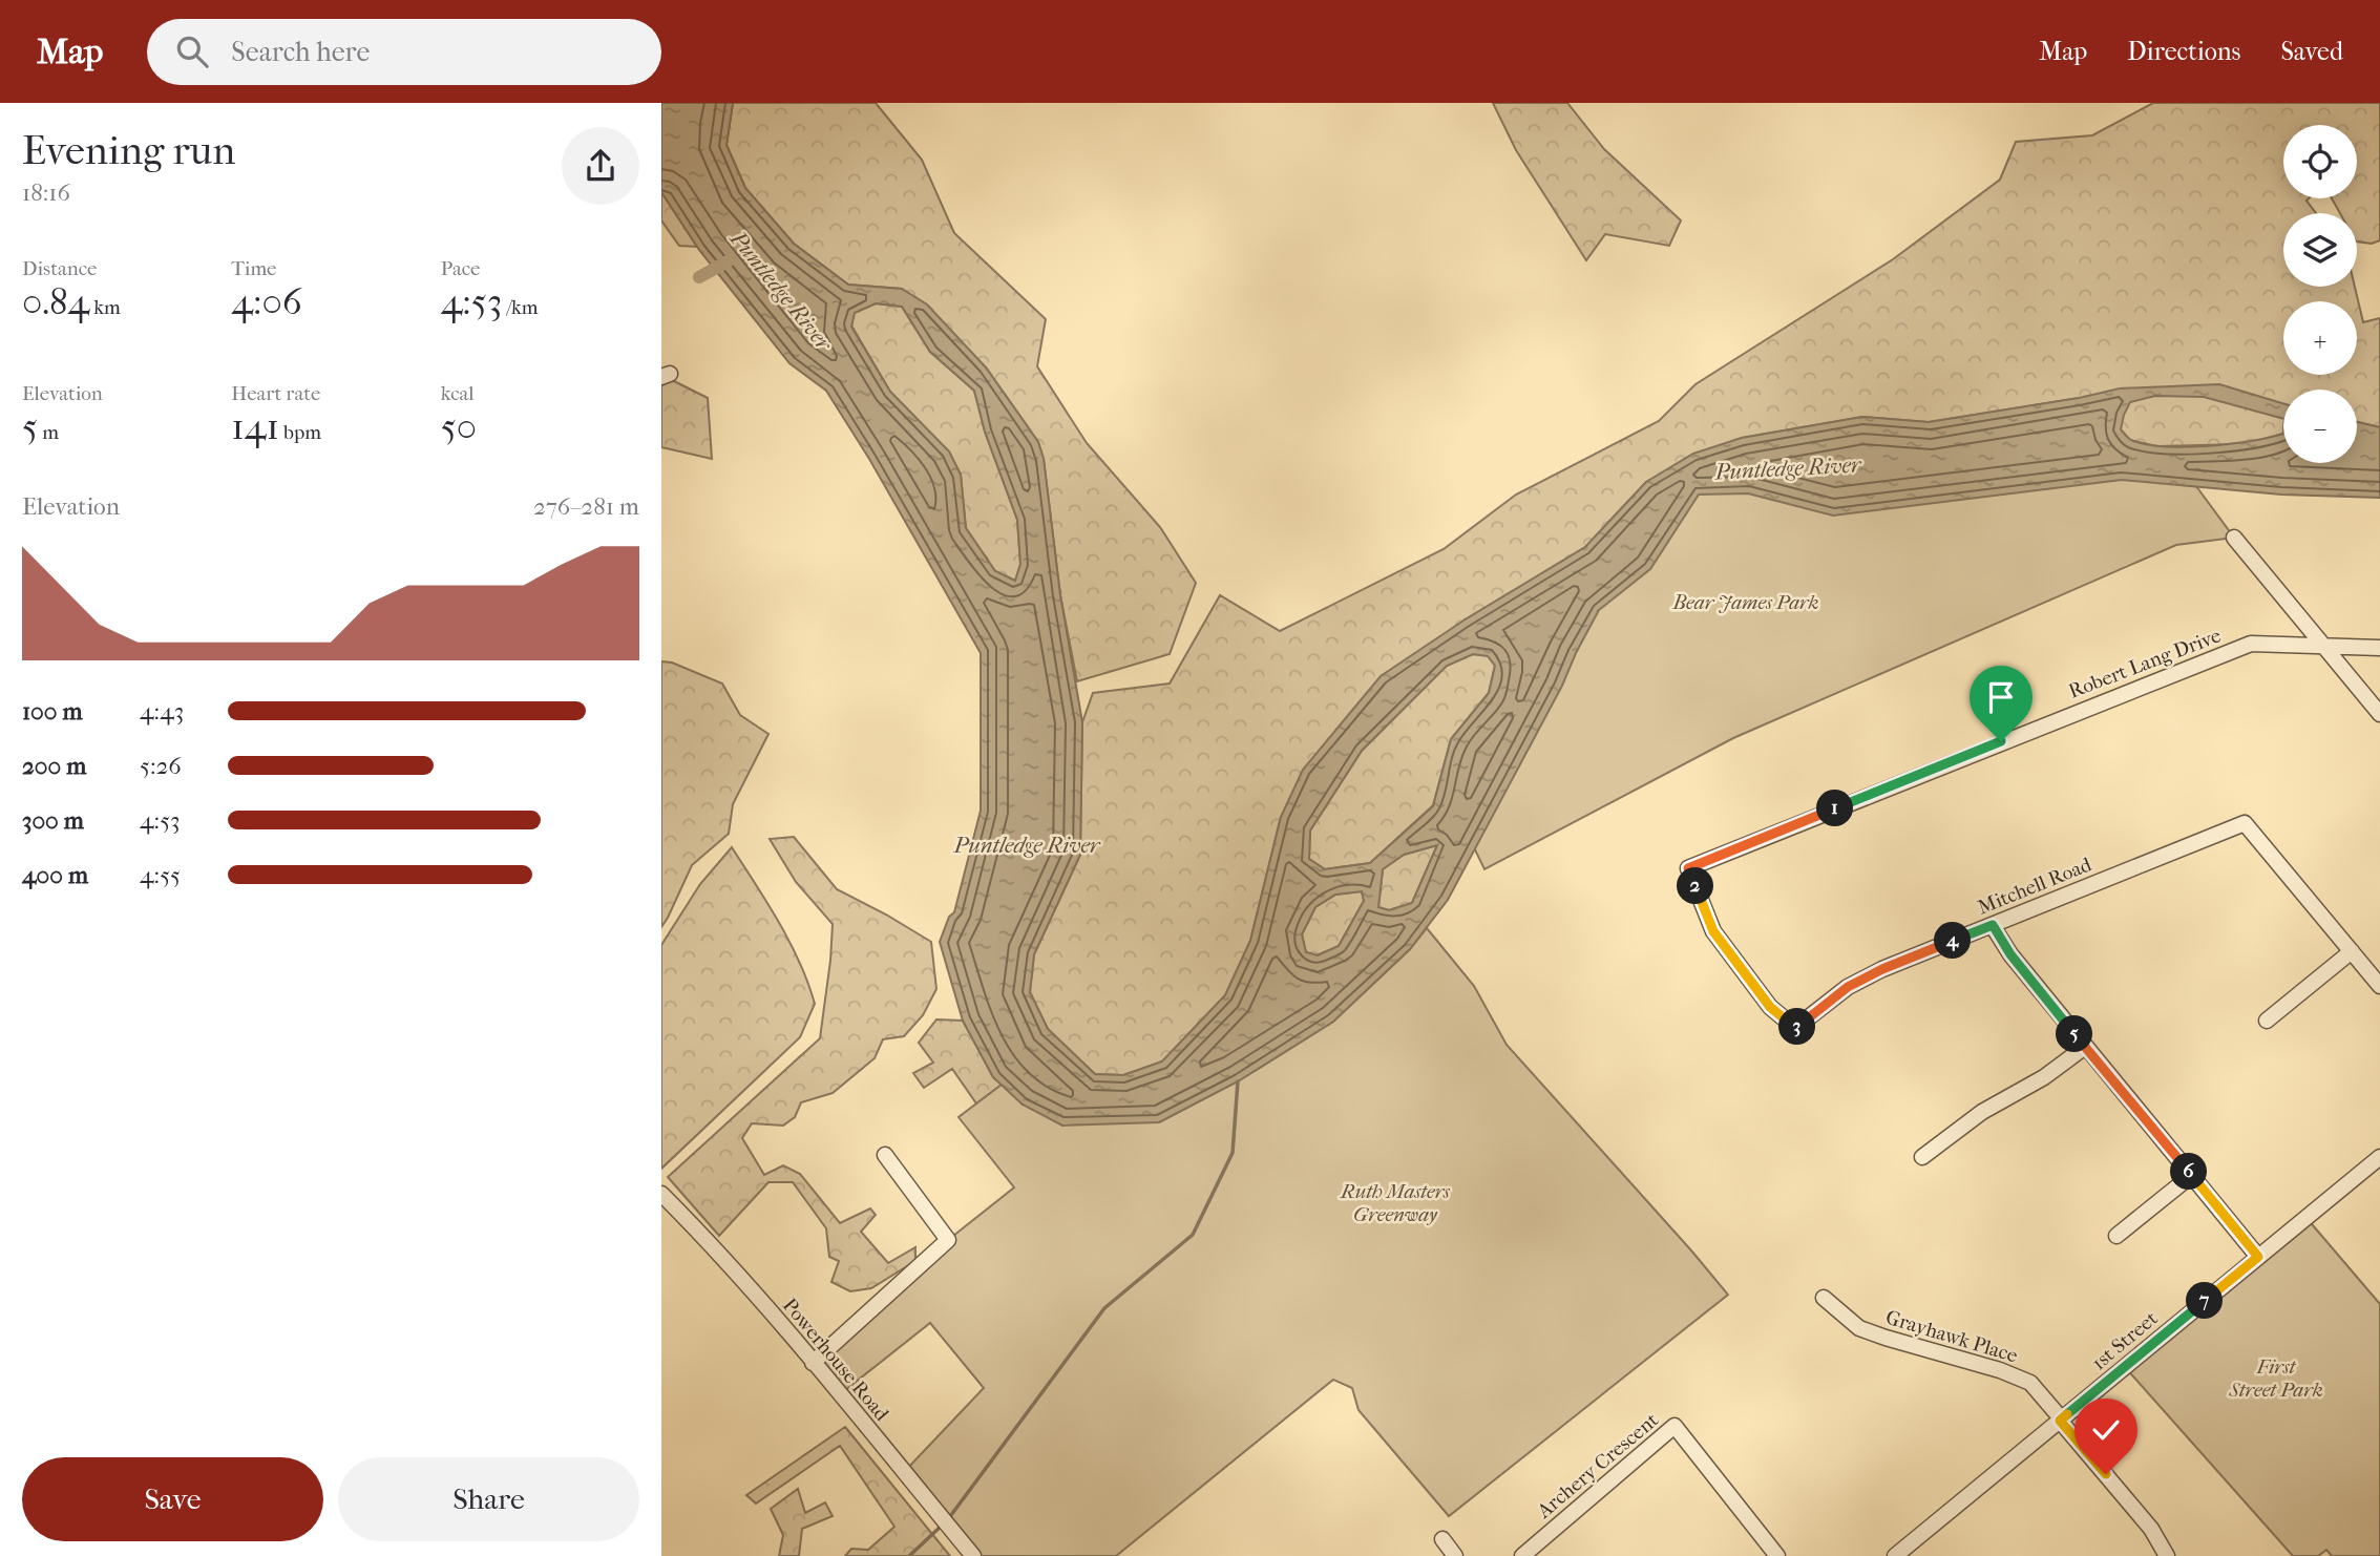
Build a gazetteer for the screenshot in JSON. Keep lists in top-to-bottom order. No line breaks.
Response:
{"streets":{"street":["Robert Lang Drive","Mitchell Road","Grayhawk Place","1st Street","Powerhouse Road","Archery Crescent"]},"crossings":[["Robert Lang Drive","Mitchell Road"],["Grayhawk Place","1st Street"]],"water":["Puntledge River"],"parks":["Bear James Park","Ruth Masters Greenway","First Street Park"],"page":{"header":"Map","search":"Search here","nav":["Map","Directions","Saved"],"heading":["Evening run","18:16"],"map_buttons":["+","−"],"stats":[["Distance","0.84 km"],["Time","4:06"],["Pace","4:53 /km"],["Elevation","5 m"],["Heart rate","141 bpm"],["kcal","50"]],"chart":["Elevation","276–281 m"],"list":[{"name":"100 m","note":"4:43"},{"name":"200 m","note":"5:26"},{"name":"300 m","note":"4:53"},{"name":"400 m","note":"4:55"}],"pins":["1","2","4","3","5","6","7"],"buttons":["Save","Share"]}}
